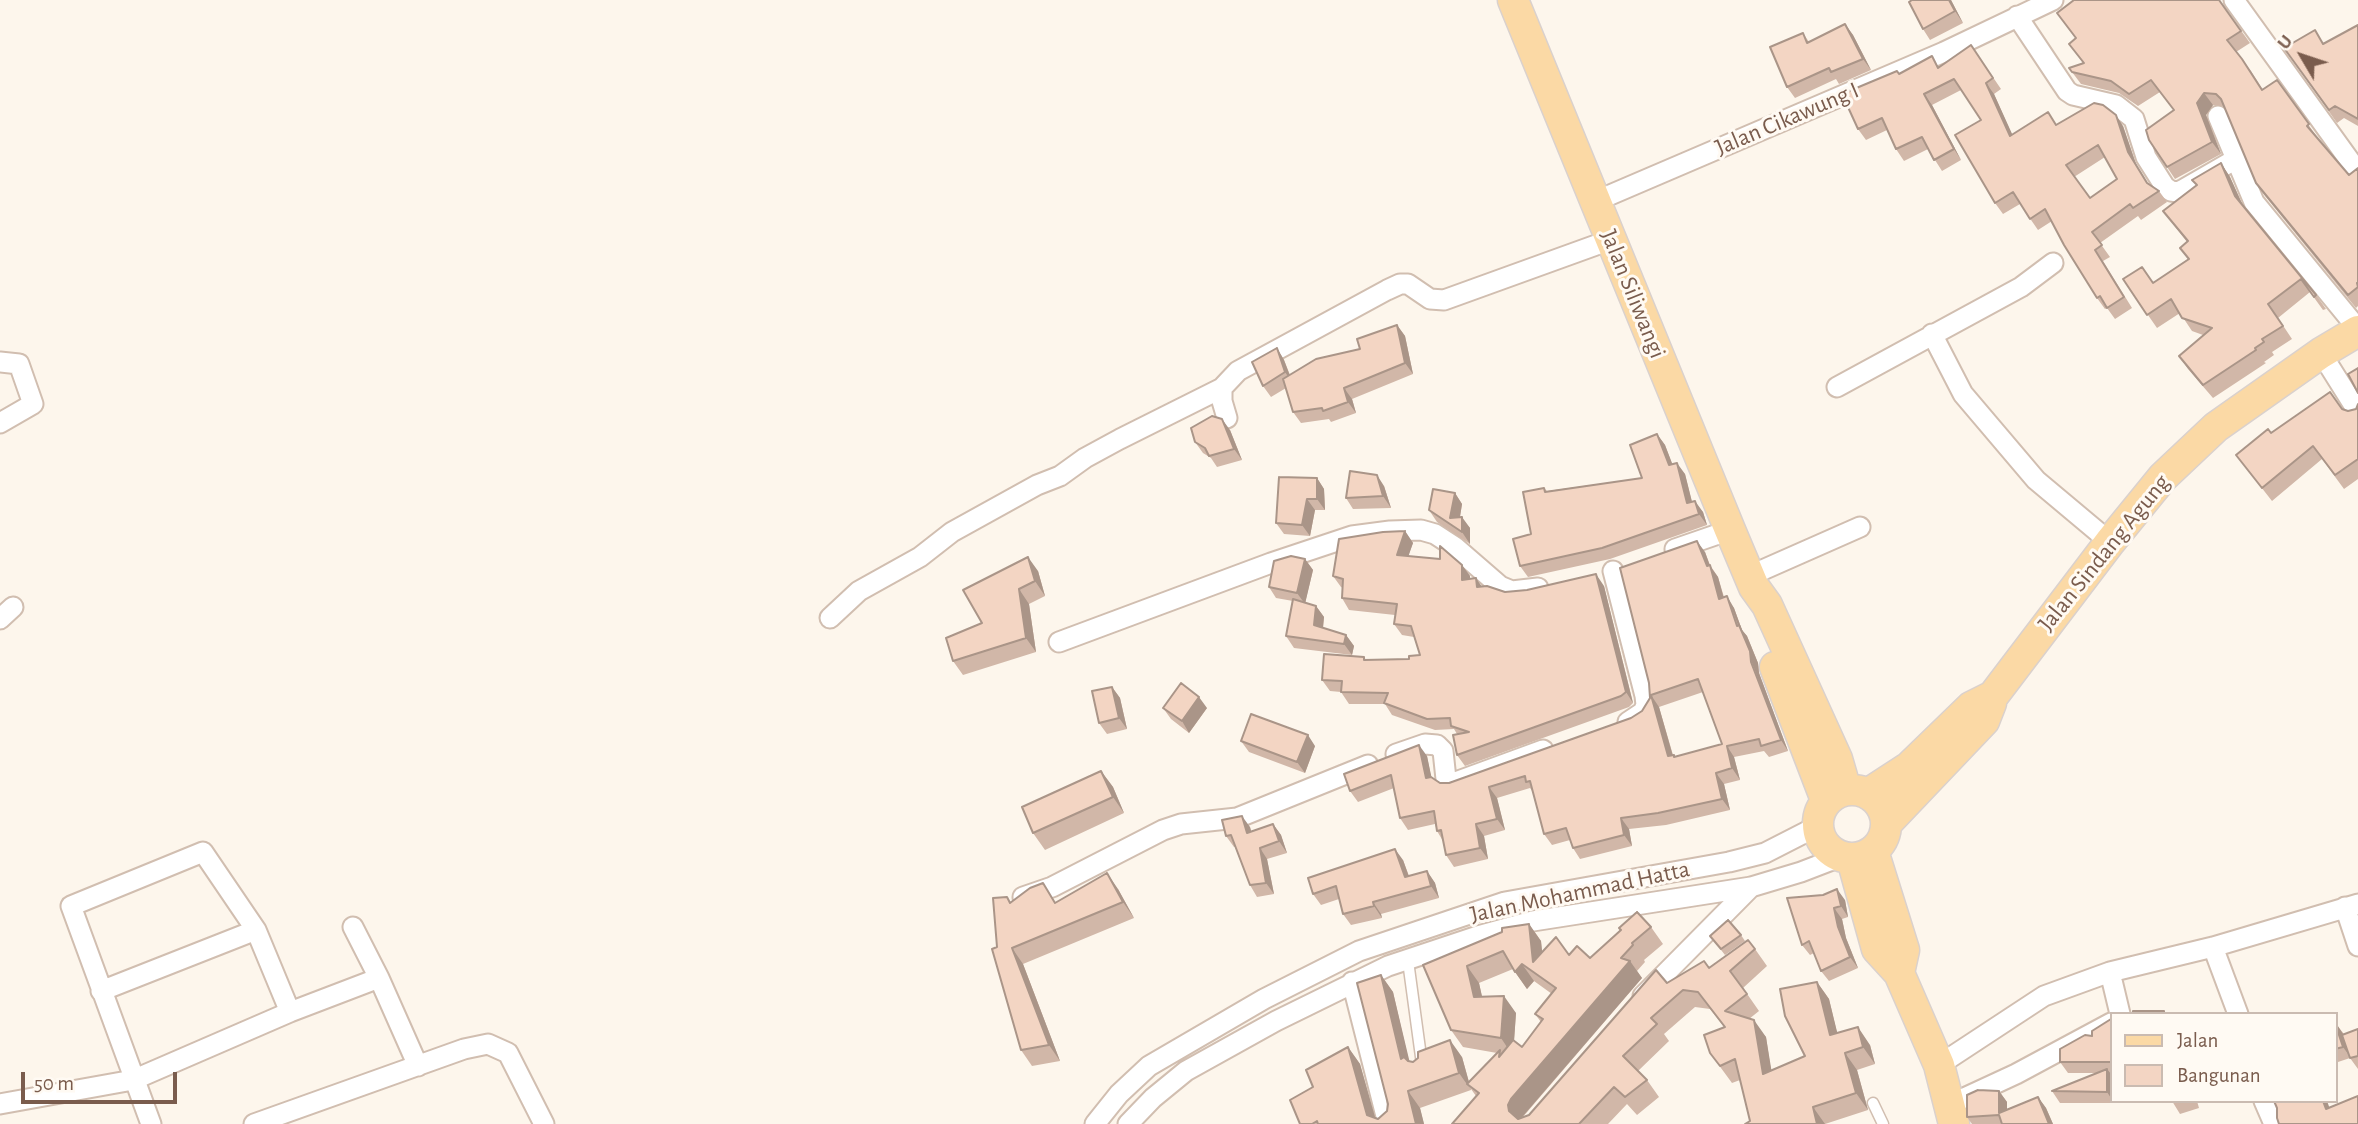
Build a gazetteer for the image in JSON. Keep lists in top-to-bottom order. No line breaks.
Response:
{"streets":{"main road":["Jalan Siliwangi","Jalan Sindang Agung"],"street":["Jalan Cikawung I","Jalan Mohammad Hatta"]},"crossings":[["Jalan Cikawung I","Jalan Siliwangi"],["Jalan Siliwangi","Jalan Sindang Agung"],["Jalan Siliwangi","Jalan Mohammad Hatta"],["Jalan Sindang Agung","Jalan Mohammad Hatta"]],"legend":["Jalan","Bangunan"],"scale_bar":"50 m","north":"top left"}
